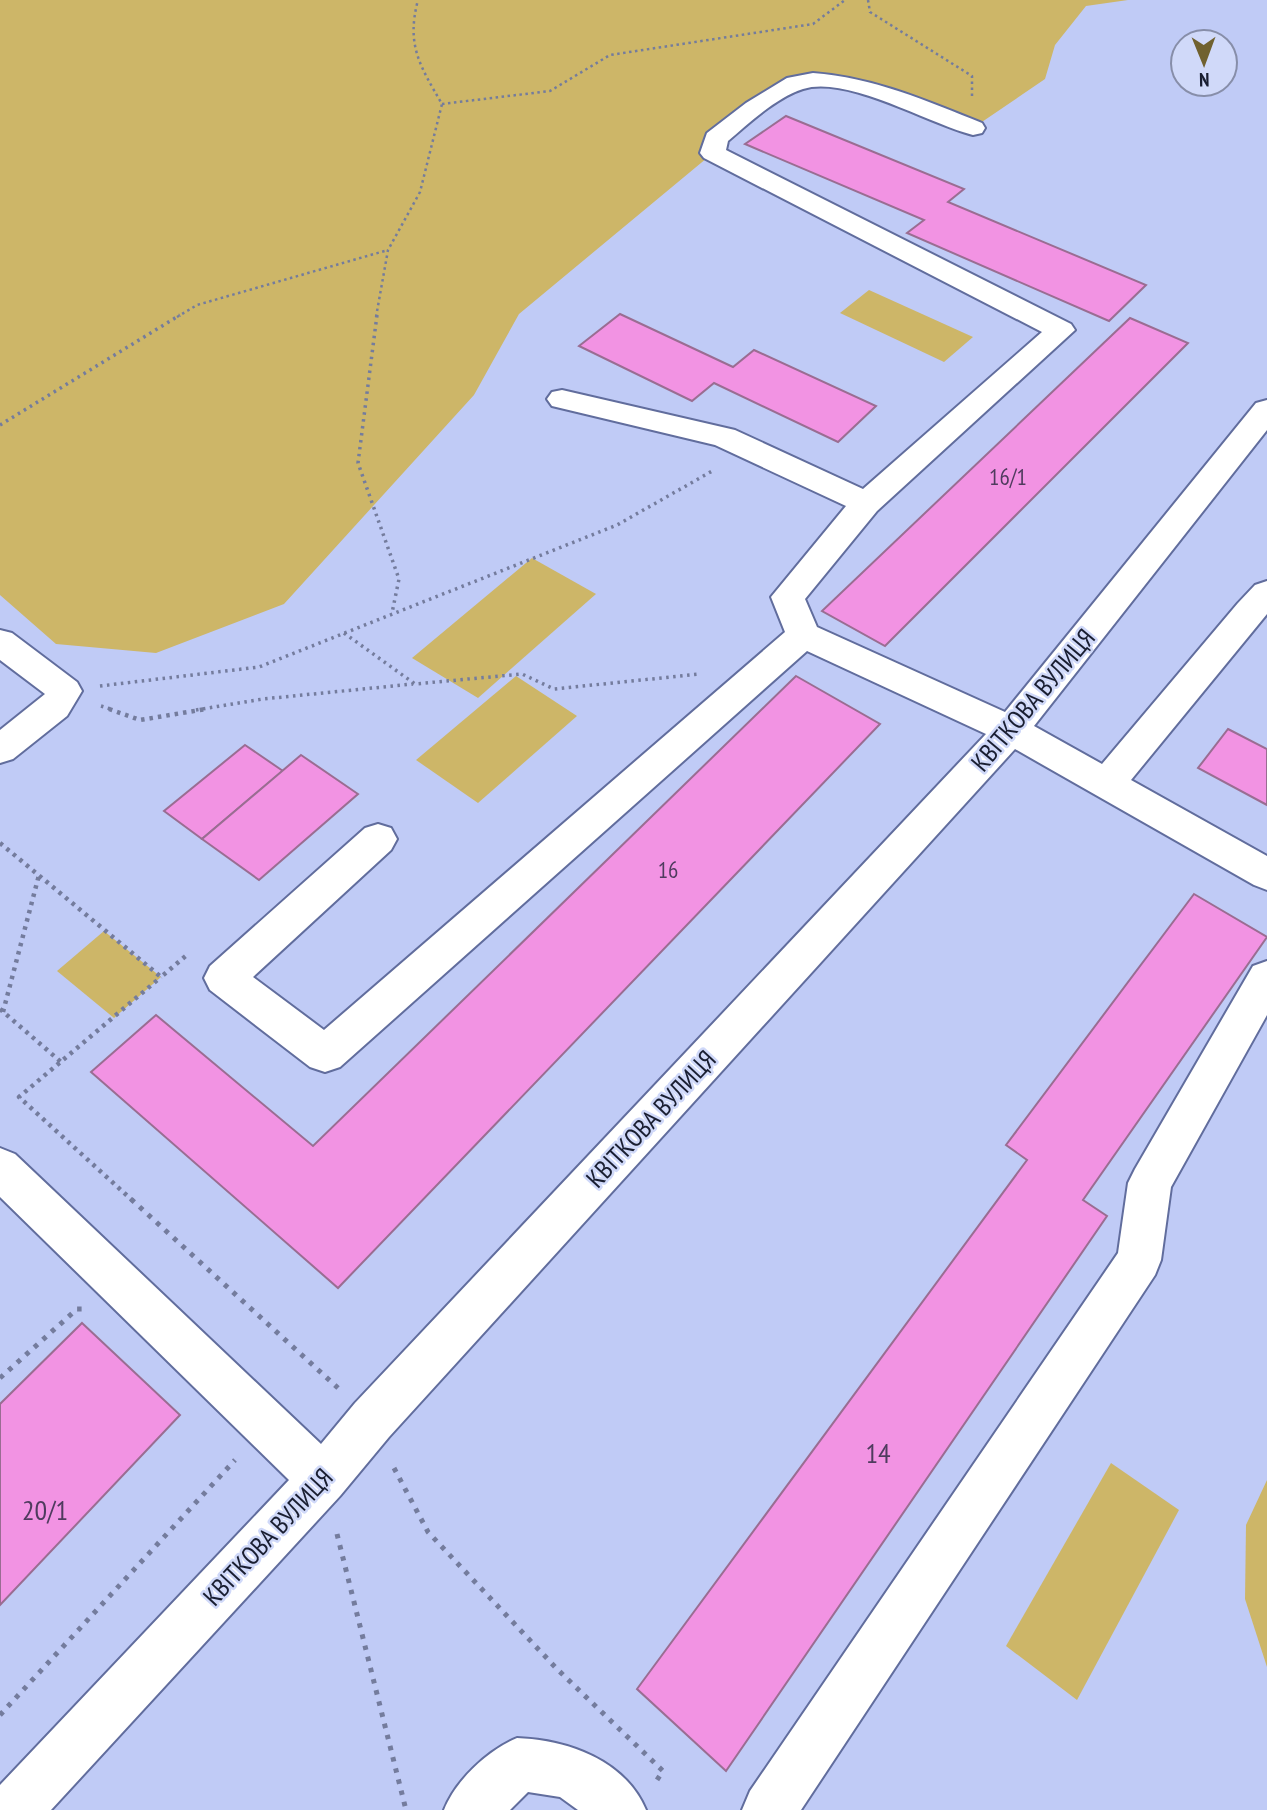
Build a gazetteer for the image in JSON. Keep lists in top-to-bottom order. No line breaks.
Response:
{"streets":{"street":["КВІТКОВА ВУЛИЦЯ"]},"house_numbers":["16/1","16","14","20/1"],"north":"bottom"}
